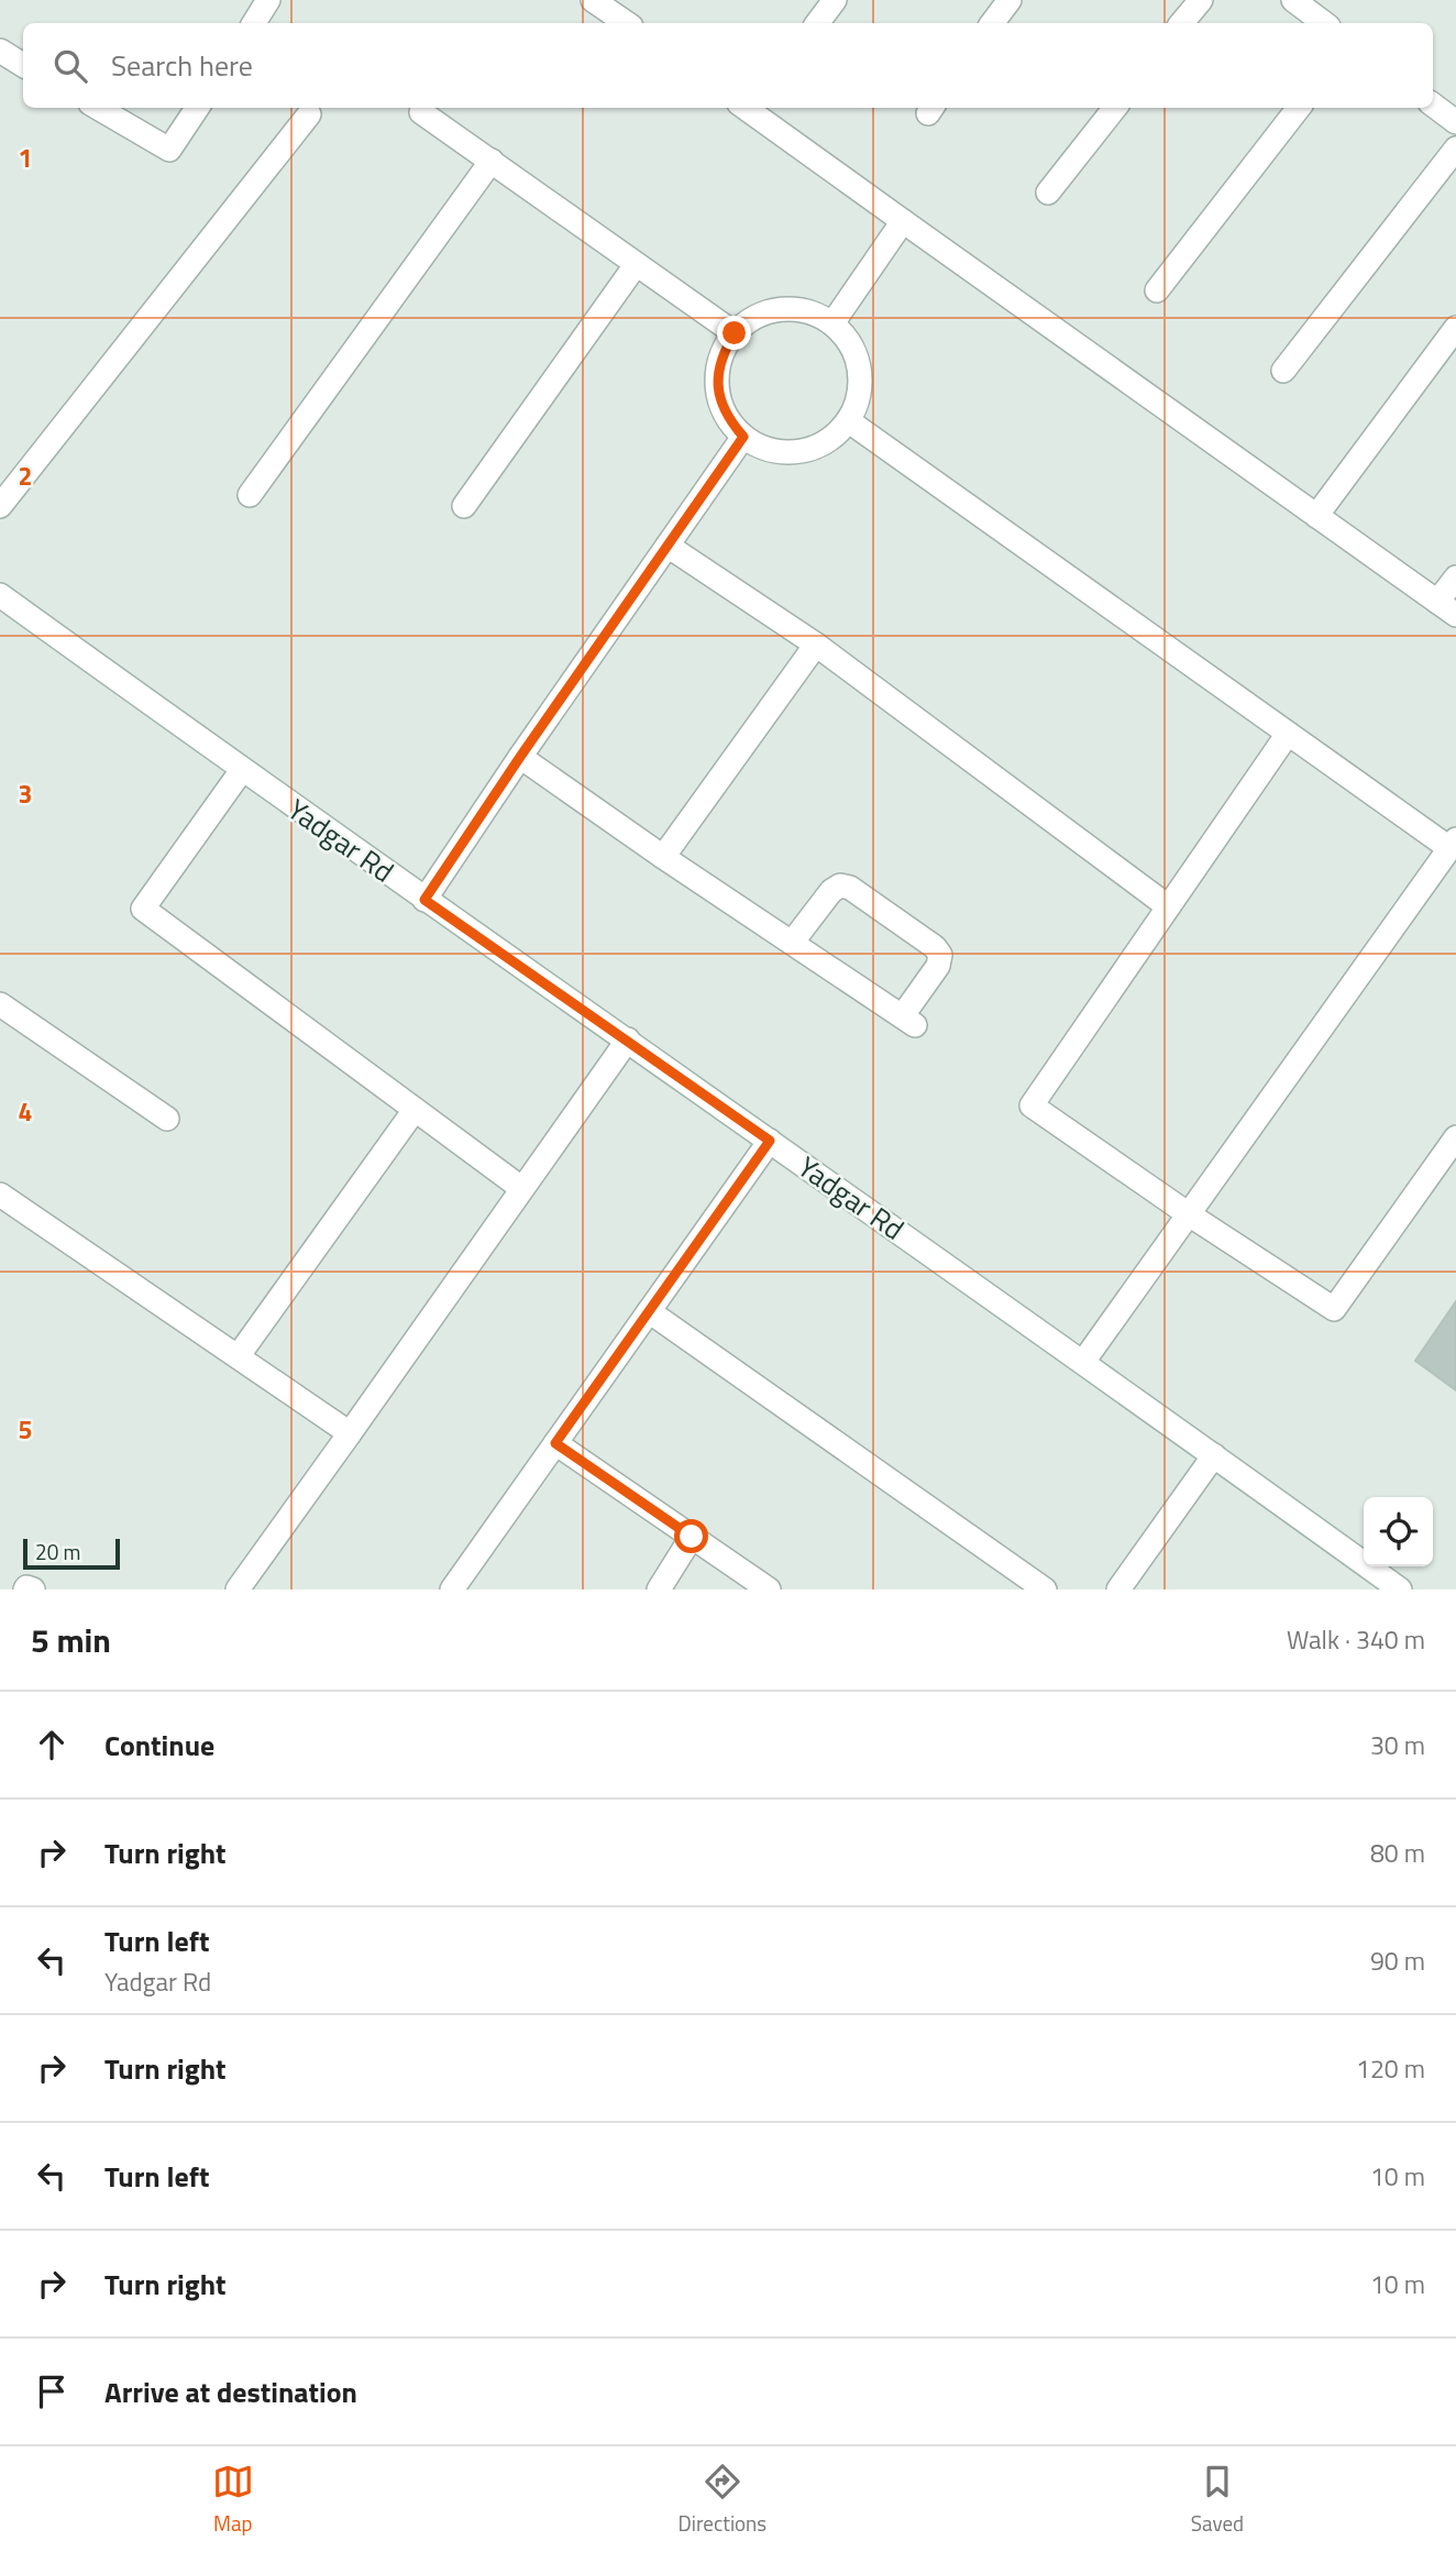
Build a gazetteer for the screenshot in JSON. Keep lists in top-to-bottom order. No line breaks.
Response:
{"streets":{"street":["Yadgar Rd"]},"scale_bar":"20 m","page":{"search":"Search here","scale":"20 m","heading":["5 min","Walk · 340 m"],"list":[["Continue","30 m"],["Turn right","80 m"],["Turn left","Yadgar Rd","90 m"],["Turn right","120 m"],["Turn left","10 m"],["Turn right","10 m"],"Arrive at destination"],"nav":["Map","Directions","Saved"]},"grid":{"rows":["1","2","3","4","5"]}}
